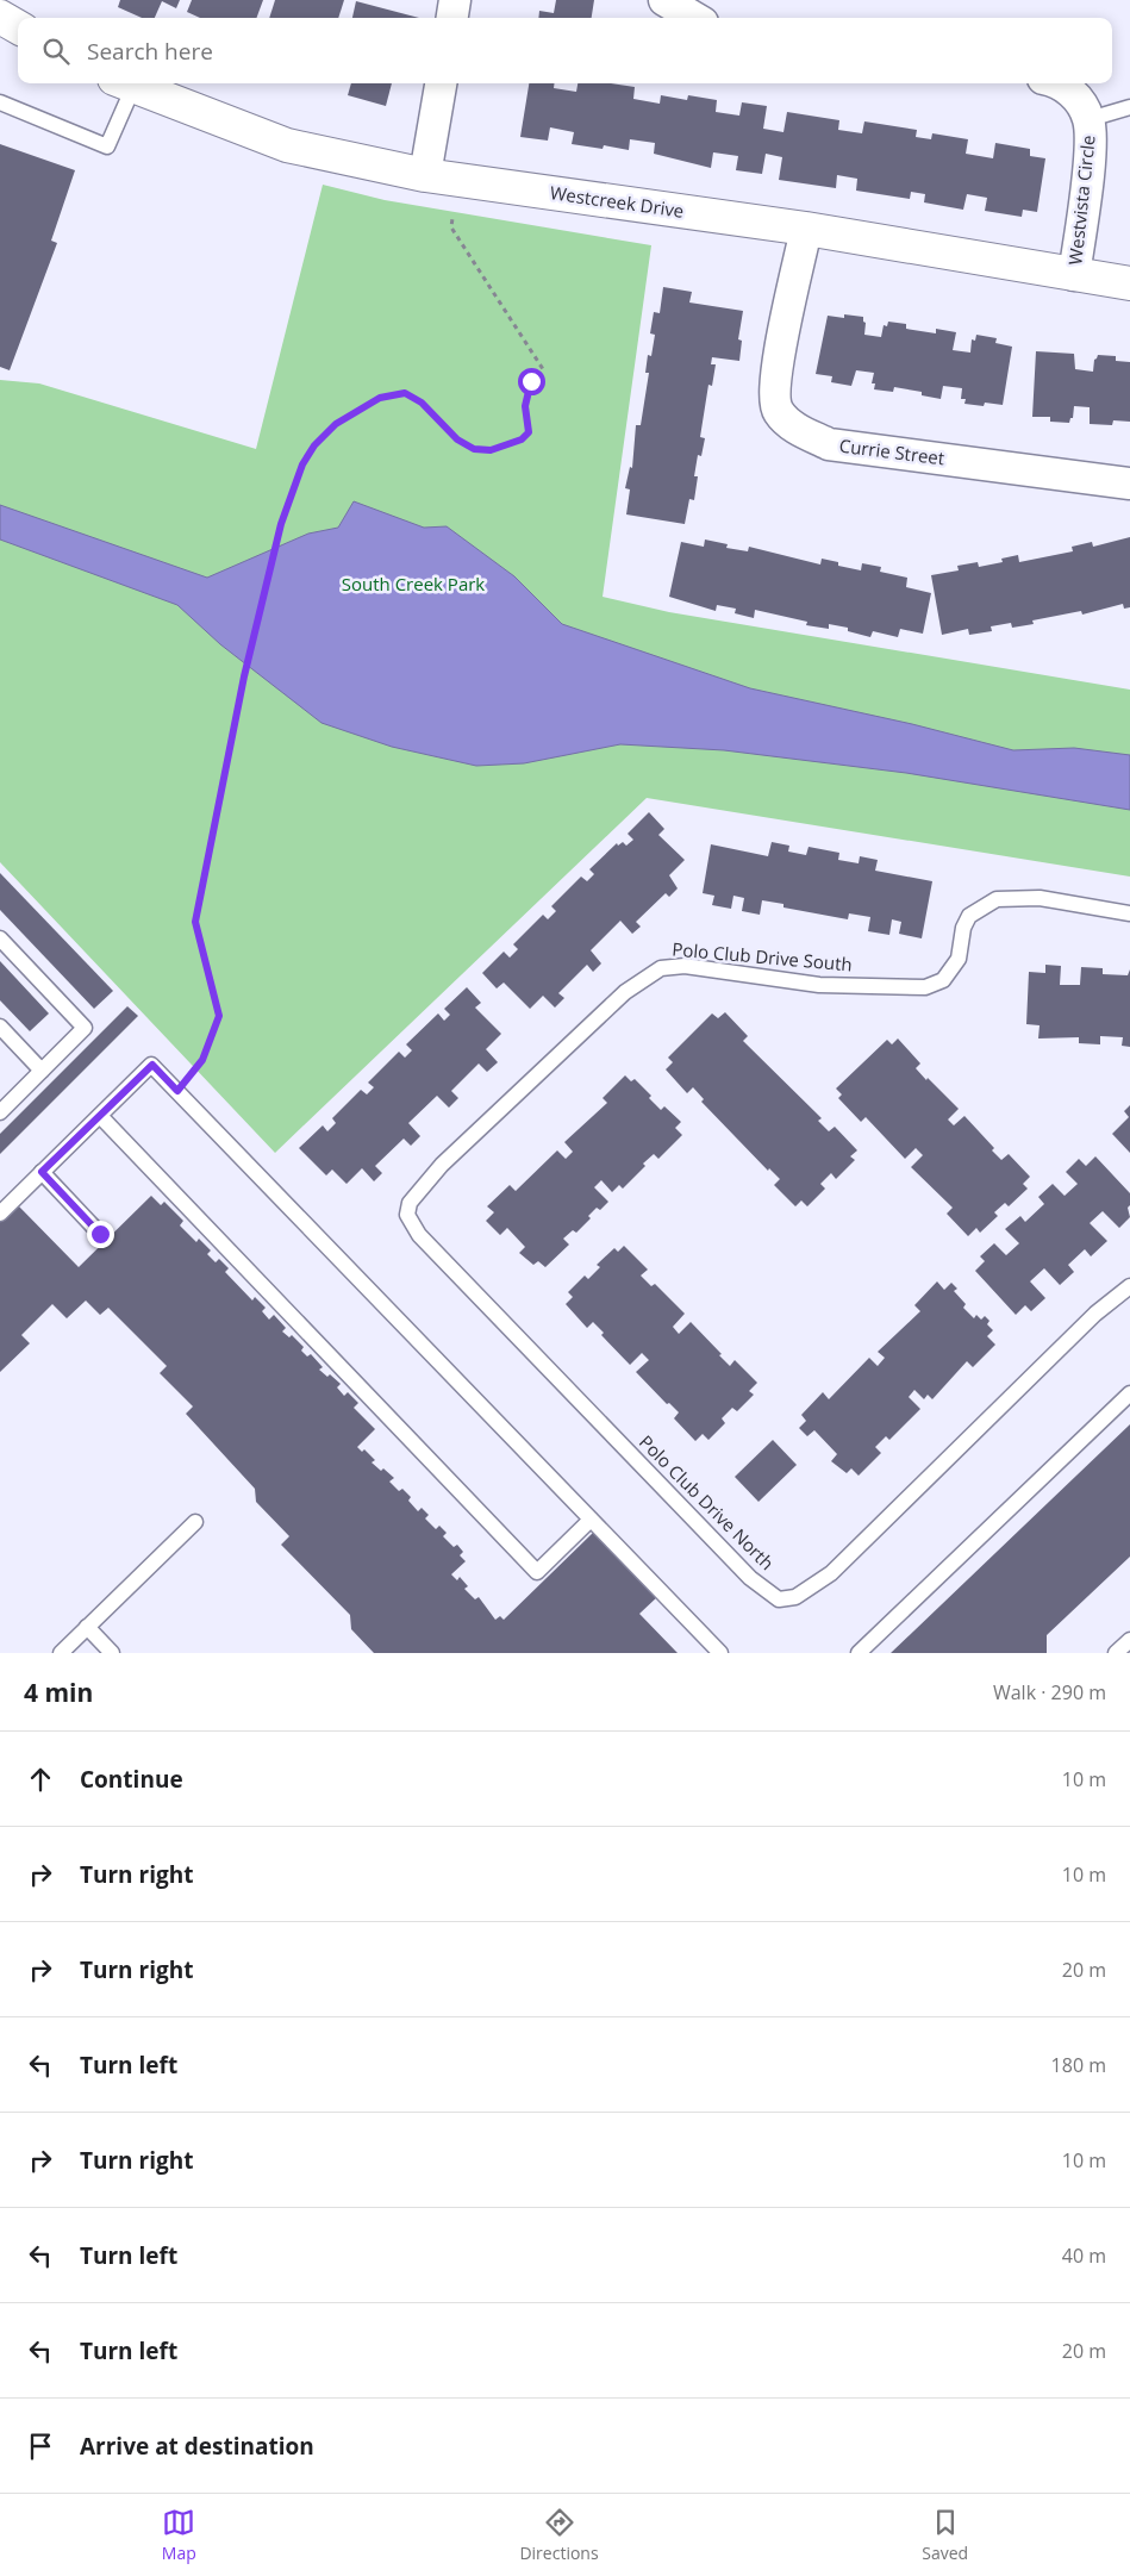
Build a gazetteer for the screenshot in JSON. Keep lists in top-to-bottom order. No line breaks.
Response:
{"streets":{"street":["Westvista Circle","Westcreek Drive","Currie Street"],"lane":["Polo Club Drive South","Polo Club Drive North"]},"crossings":[["Westvista Circle","Westcreek Drive"],["Westcreek Drive","Currie Street"],["Polo Club Drive South","Polo Club Drive North"]],"parks":["South Creek Park"],"page":{"search":"Search here","heading":["4 min","Walk · 290 m"],"list":[["Continue","10 m"],["Turn right","10 m"],["Turn right","20 m"],["Turn left","180 m"],["Turn right","10 m"],["Turn left","40 m"],["Turn left","20 m"],"Arrive at destination"],"nav":["Map","Directions","Saved"]}}
